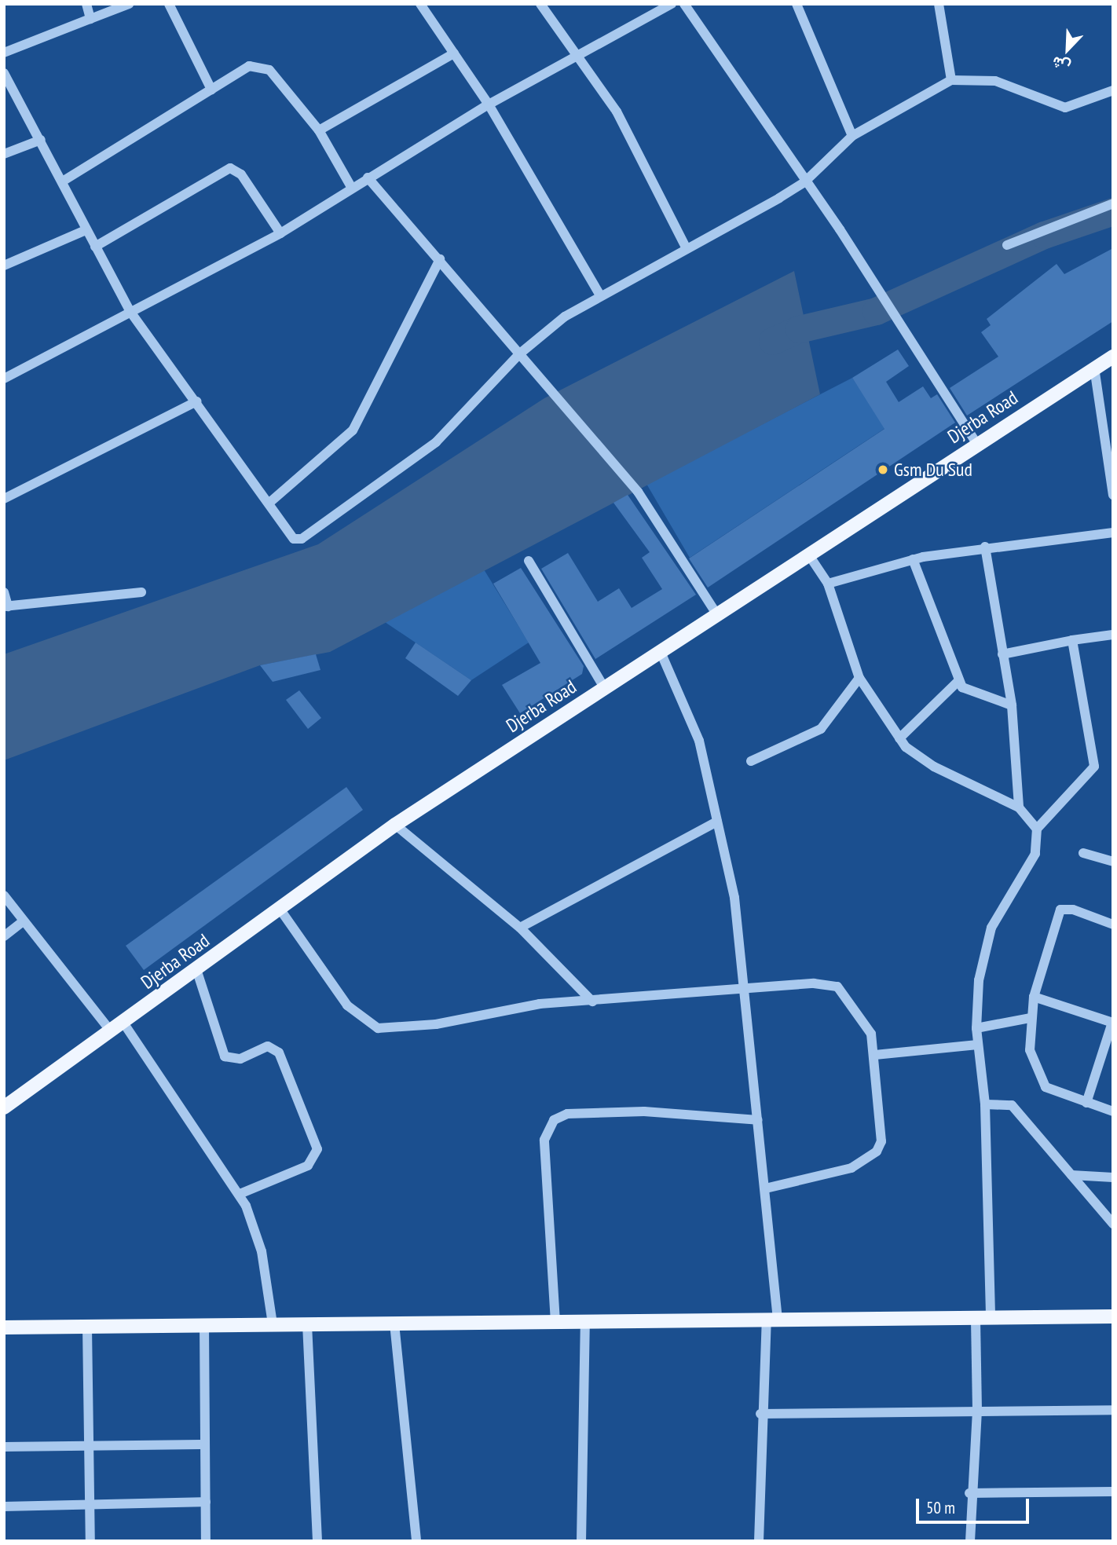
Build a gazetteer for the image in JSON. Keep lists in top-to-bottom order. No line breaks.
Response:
{"streets":{"main road":["Djerba Road"]},"places":["Gsm Du Sud"],"scale_bar":"50 m","north":"bottom left"}
